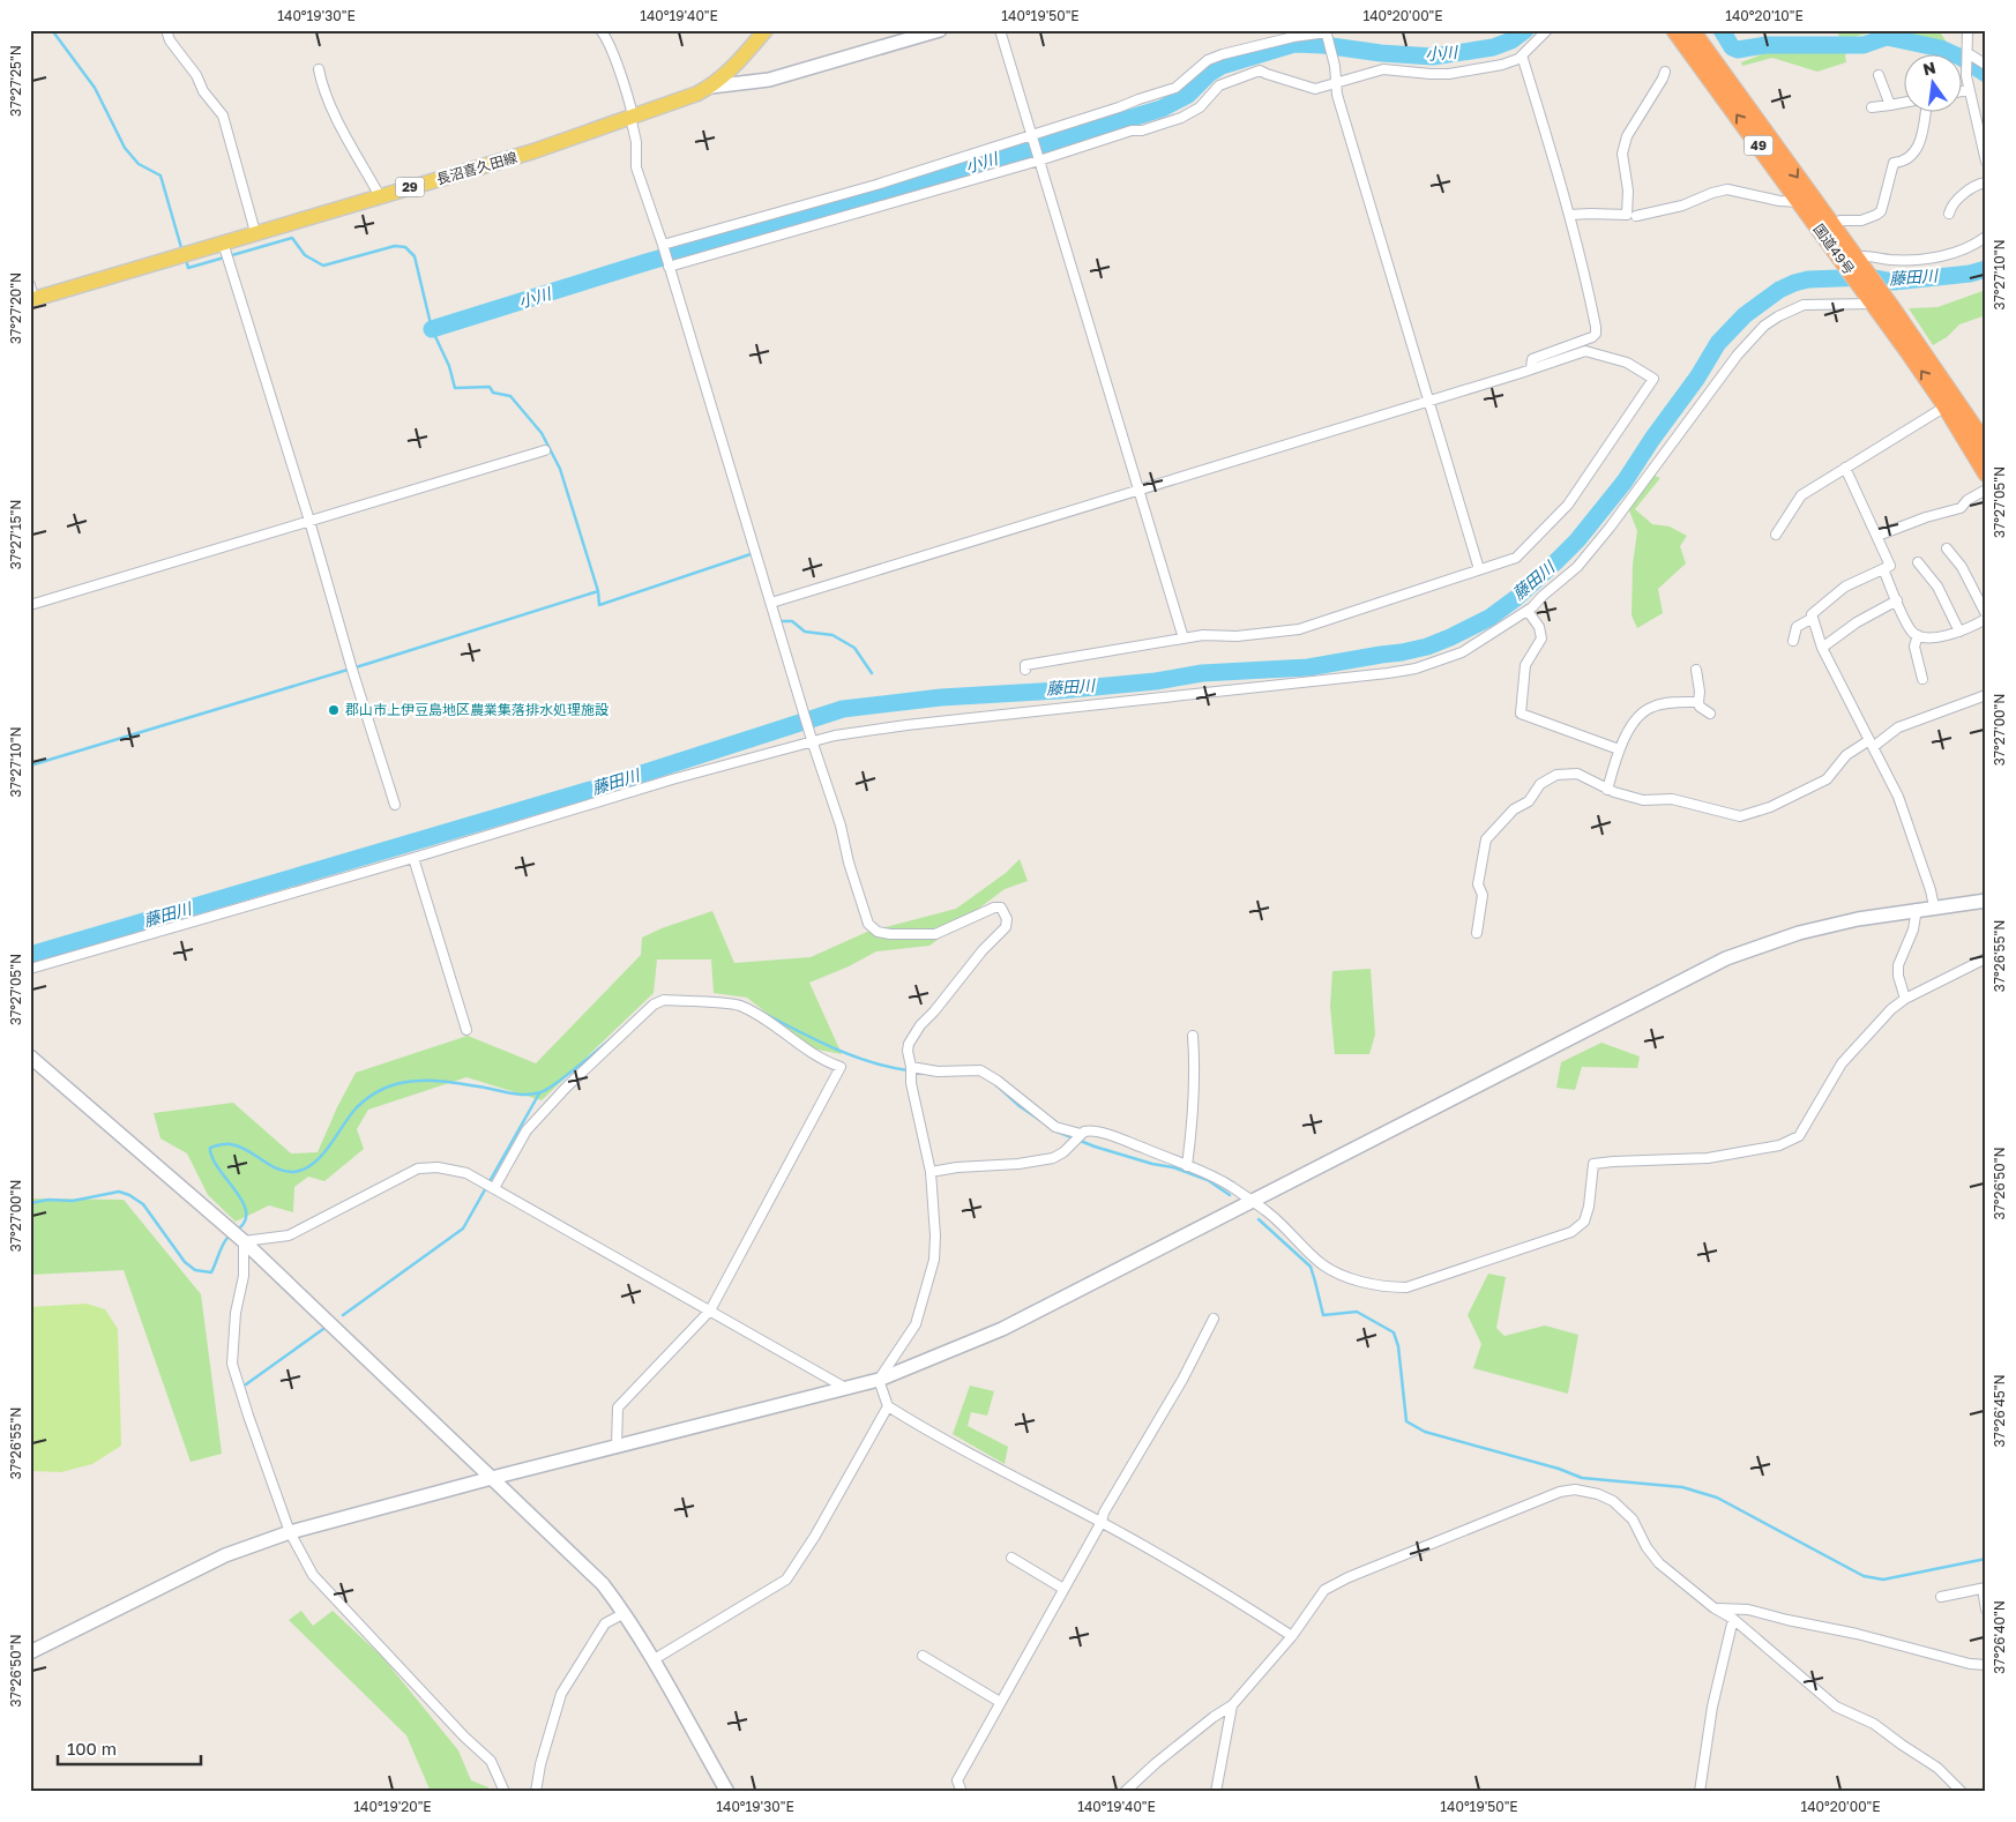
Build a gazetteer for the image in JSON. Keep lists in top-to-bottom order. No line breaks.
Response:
{"streets":{"highway":["49","国道49号"],"main road":["長沼喜久田線","29"]},"water":["小川","藤田川"],"places":["郡山市上伊豆島地区農業集落排水処理施設"],"scale_bar":"100 m","north":"top","coordinates":["140°19'30\"E","140°19'40\"E","140°19'50\"E","140°20'00\"E","140°20'10\"E","37°27'25\"N","37°27'10\"N","37°27'20\"N","37°27'05\"N","37°27'15\"N","37°27'00\"N","37°26'55\"N","37°26'50\"N","37°26'45\"N","37°26'40\"N","140°19'20\"E"]}
